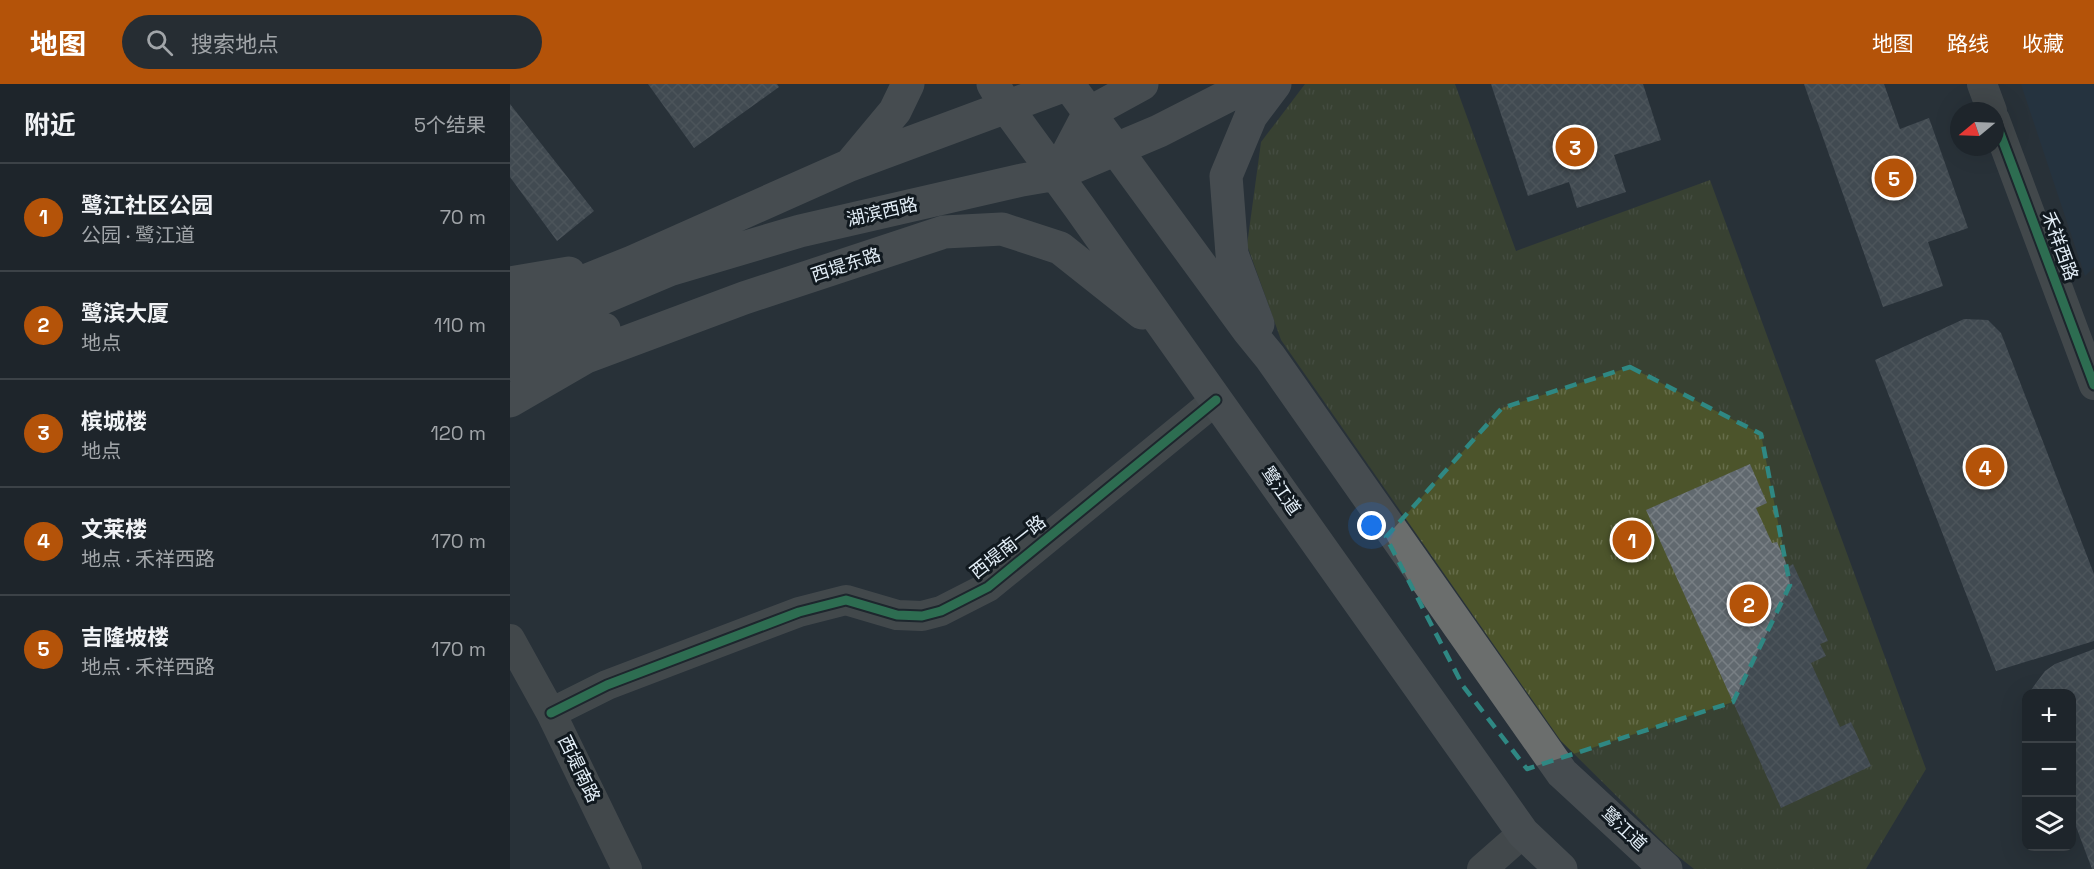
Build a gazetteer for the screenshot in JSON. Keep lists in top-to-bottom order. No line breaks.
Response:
{"streets":{"main road":["湖滨西路","西堤东路","鹭江道"],"street":["禾祥西路","西堤南一路","西堤南路"]},"crossings":[["湖滨西路","鹭江道"],["西堤东路","鹭江道"],["鹭江道","西堤南一路"],["西堤南一路","西堤南路"]],"north":"left","page":{"header":"地图","search":"搜索地点","nav":["地图","路线","收藏"],"heading":["附近","5个结果"],"pins":["3","5","4","1","2"],"list":[{"mark":"1","name":"鹭江社区公园","note":"公园 · 鹭江道","value":"70 m"},{"mark":"2","name":"鹭滨大厦","note":"地点","value":"110 m"},{"mark":"3","name":"槟城楼","note":"地点","value":"120 m"},{"mark":"4","name":"文莱楼","note":"地点 · 禾祥西路","value":"170 m"},{"mark":"5","name":"吉隆坡楼","note":"地点 · 禾祥西路","value":"170 m"}],"map_buttons":["+","−"]}}
